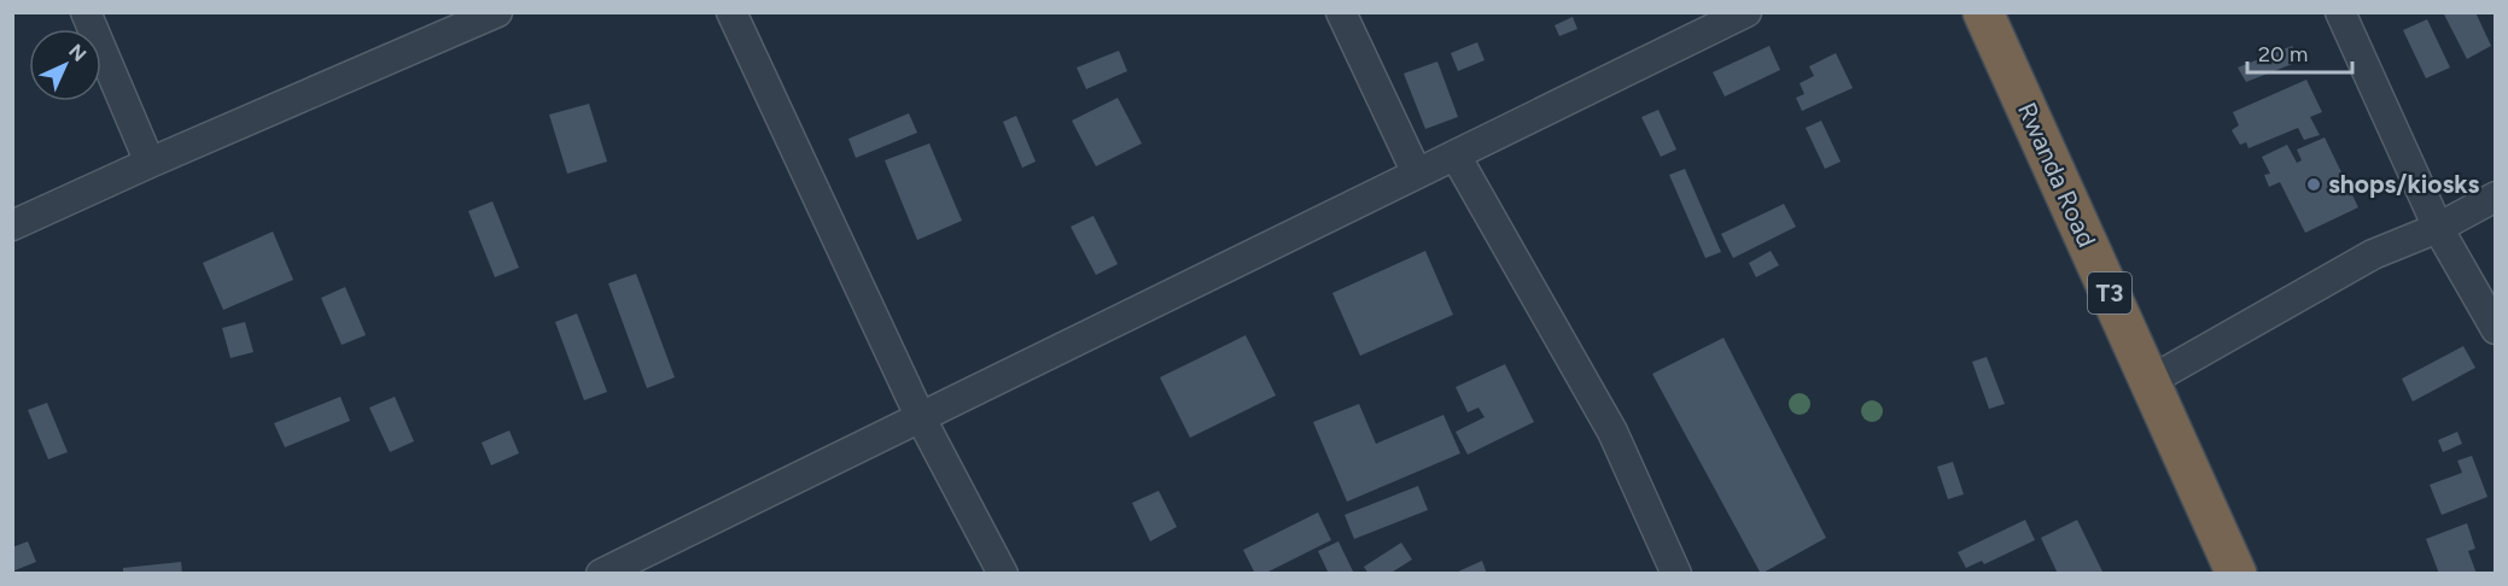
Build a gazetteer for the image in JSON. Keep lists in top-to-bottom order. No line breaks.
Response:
{"streets":{"highway":["Rwanda Road","T3"]},"places":["shops/kiosks"],"scale_bar":"20 m","north":"top right"}
